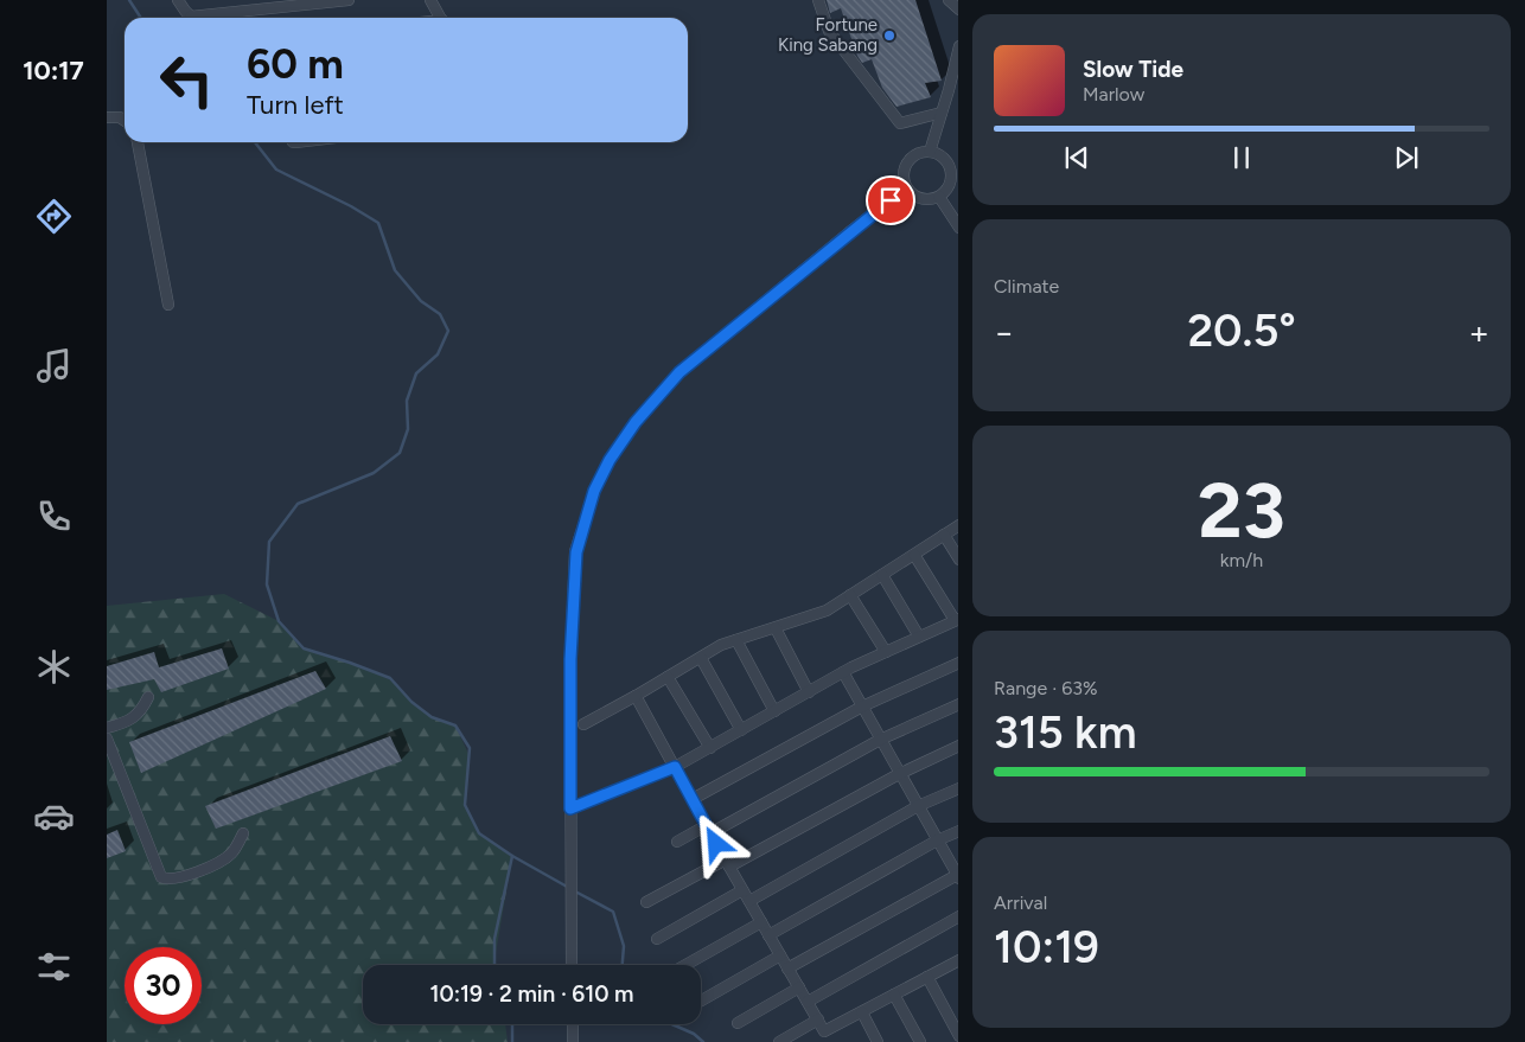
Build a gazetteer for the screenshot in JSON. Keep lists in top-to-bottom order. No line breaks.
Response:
{"places":["Fortune King Sabang"],"page":{"tabs":"10:17","turn":["60 m","Turn left"],"song":["Slow Tide","Marlow"],"tile":["Climate",["23","km/h"],["Range · 63%","315 km"],["Arrival","10:19"]],"heat":["−","20.5°","+"],"limit":"30","trip":"10:19 · 2 min · 610 m"}}
